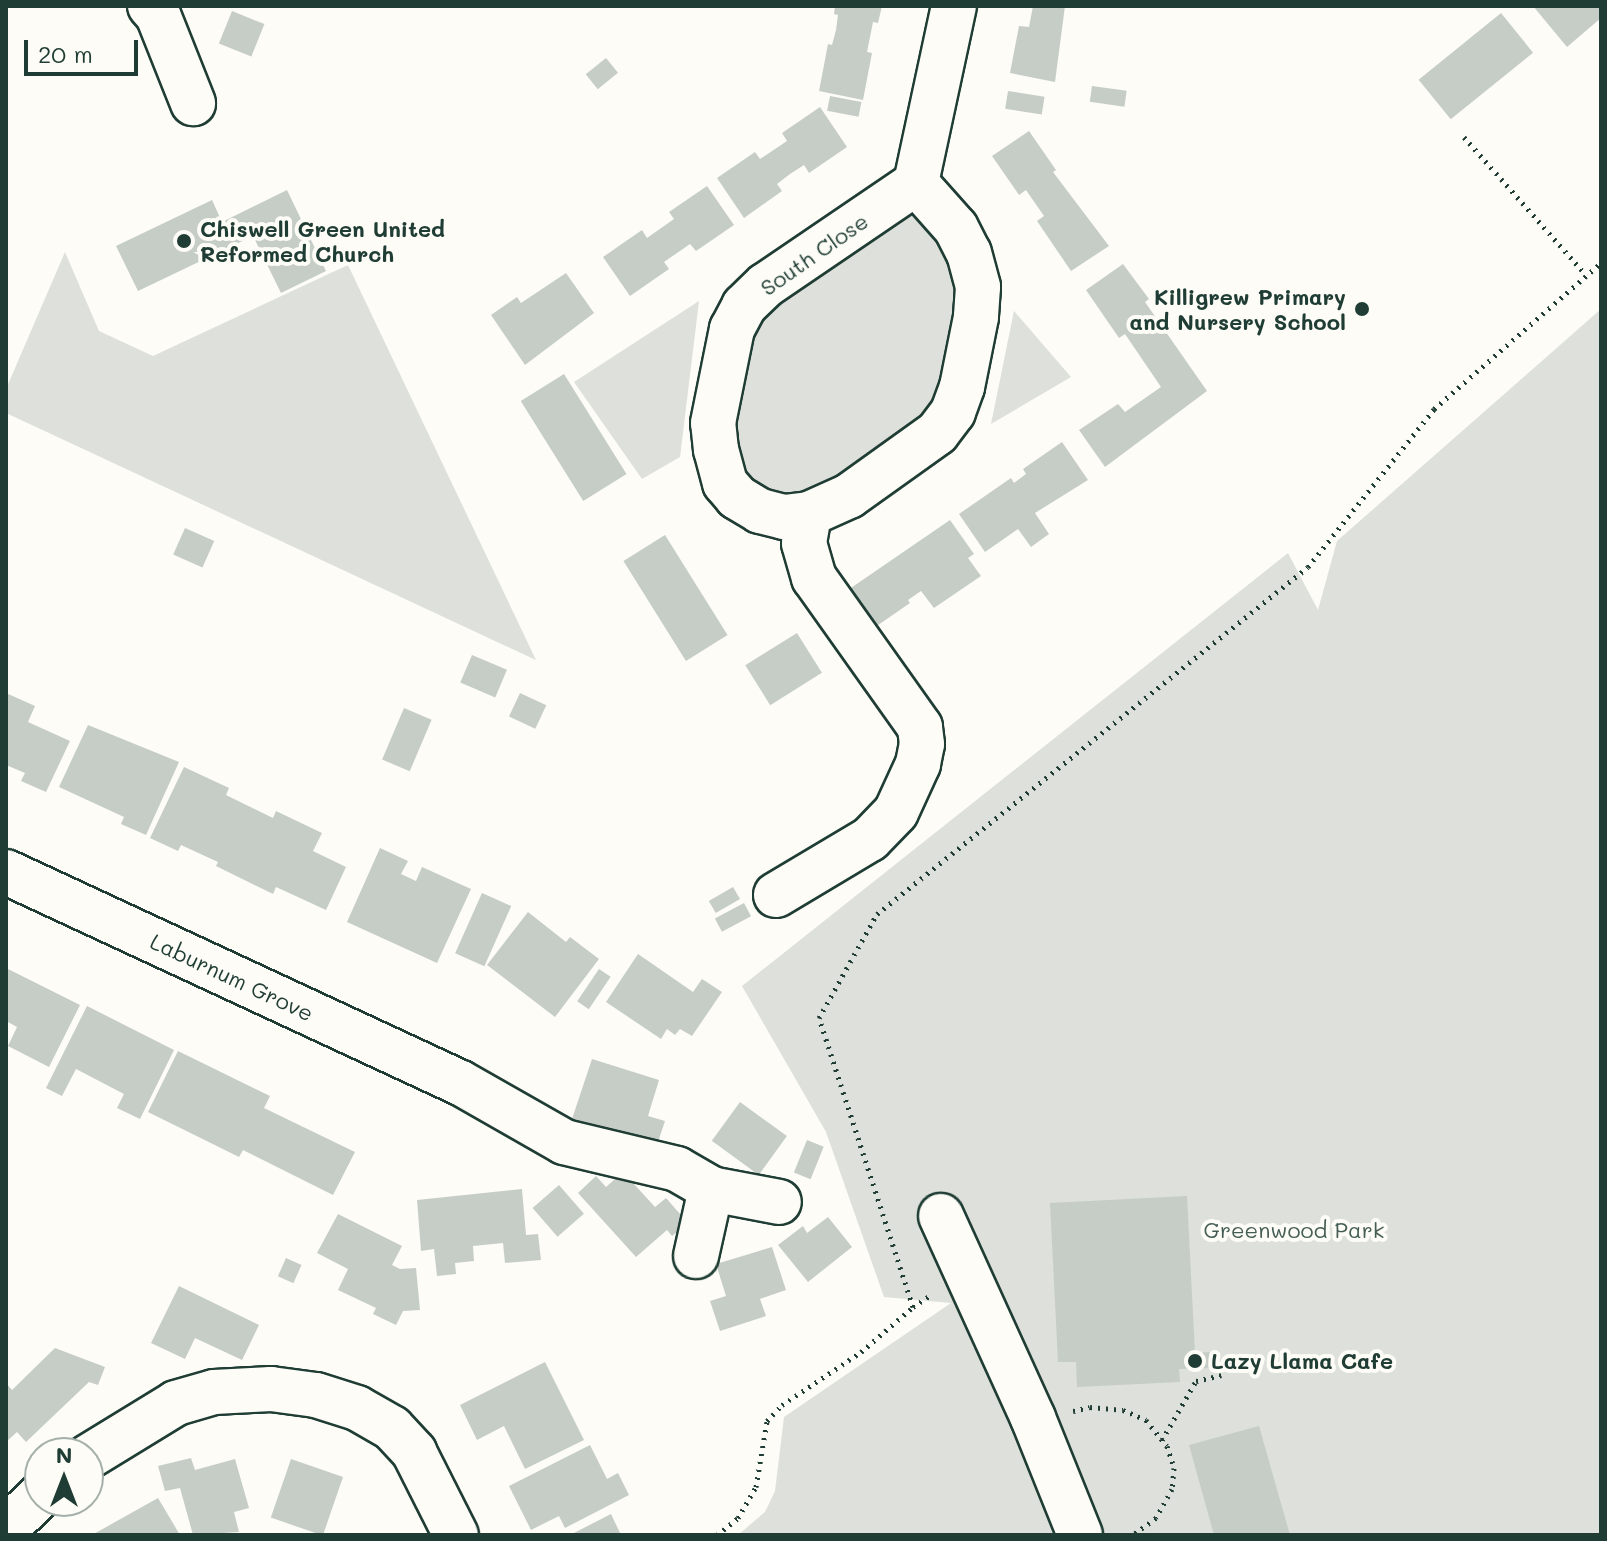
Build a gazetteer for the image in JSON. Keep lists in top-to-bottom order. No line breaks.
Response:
{"streets":{"street":["South Close","Laburnum Grove"]},"parks":["Greenwood Park"],"places":["Chiswell Green United Reformed Church","Killigrew Primary and Nursery School","Lazy Llama Cafe"],"scale_bar":"20 m","north":"top"}
